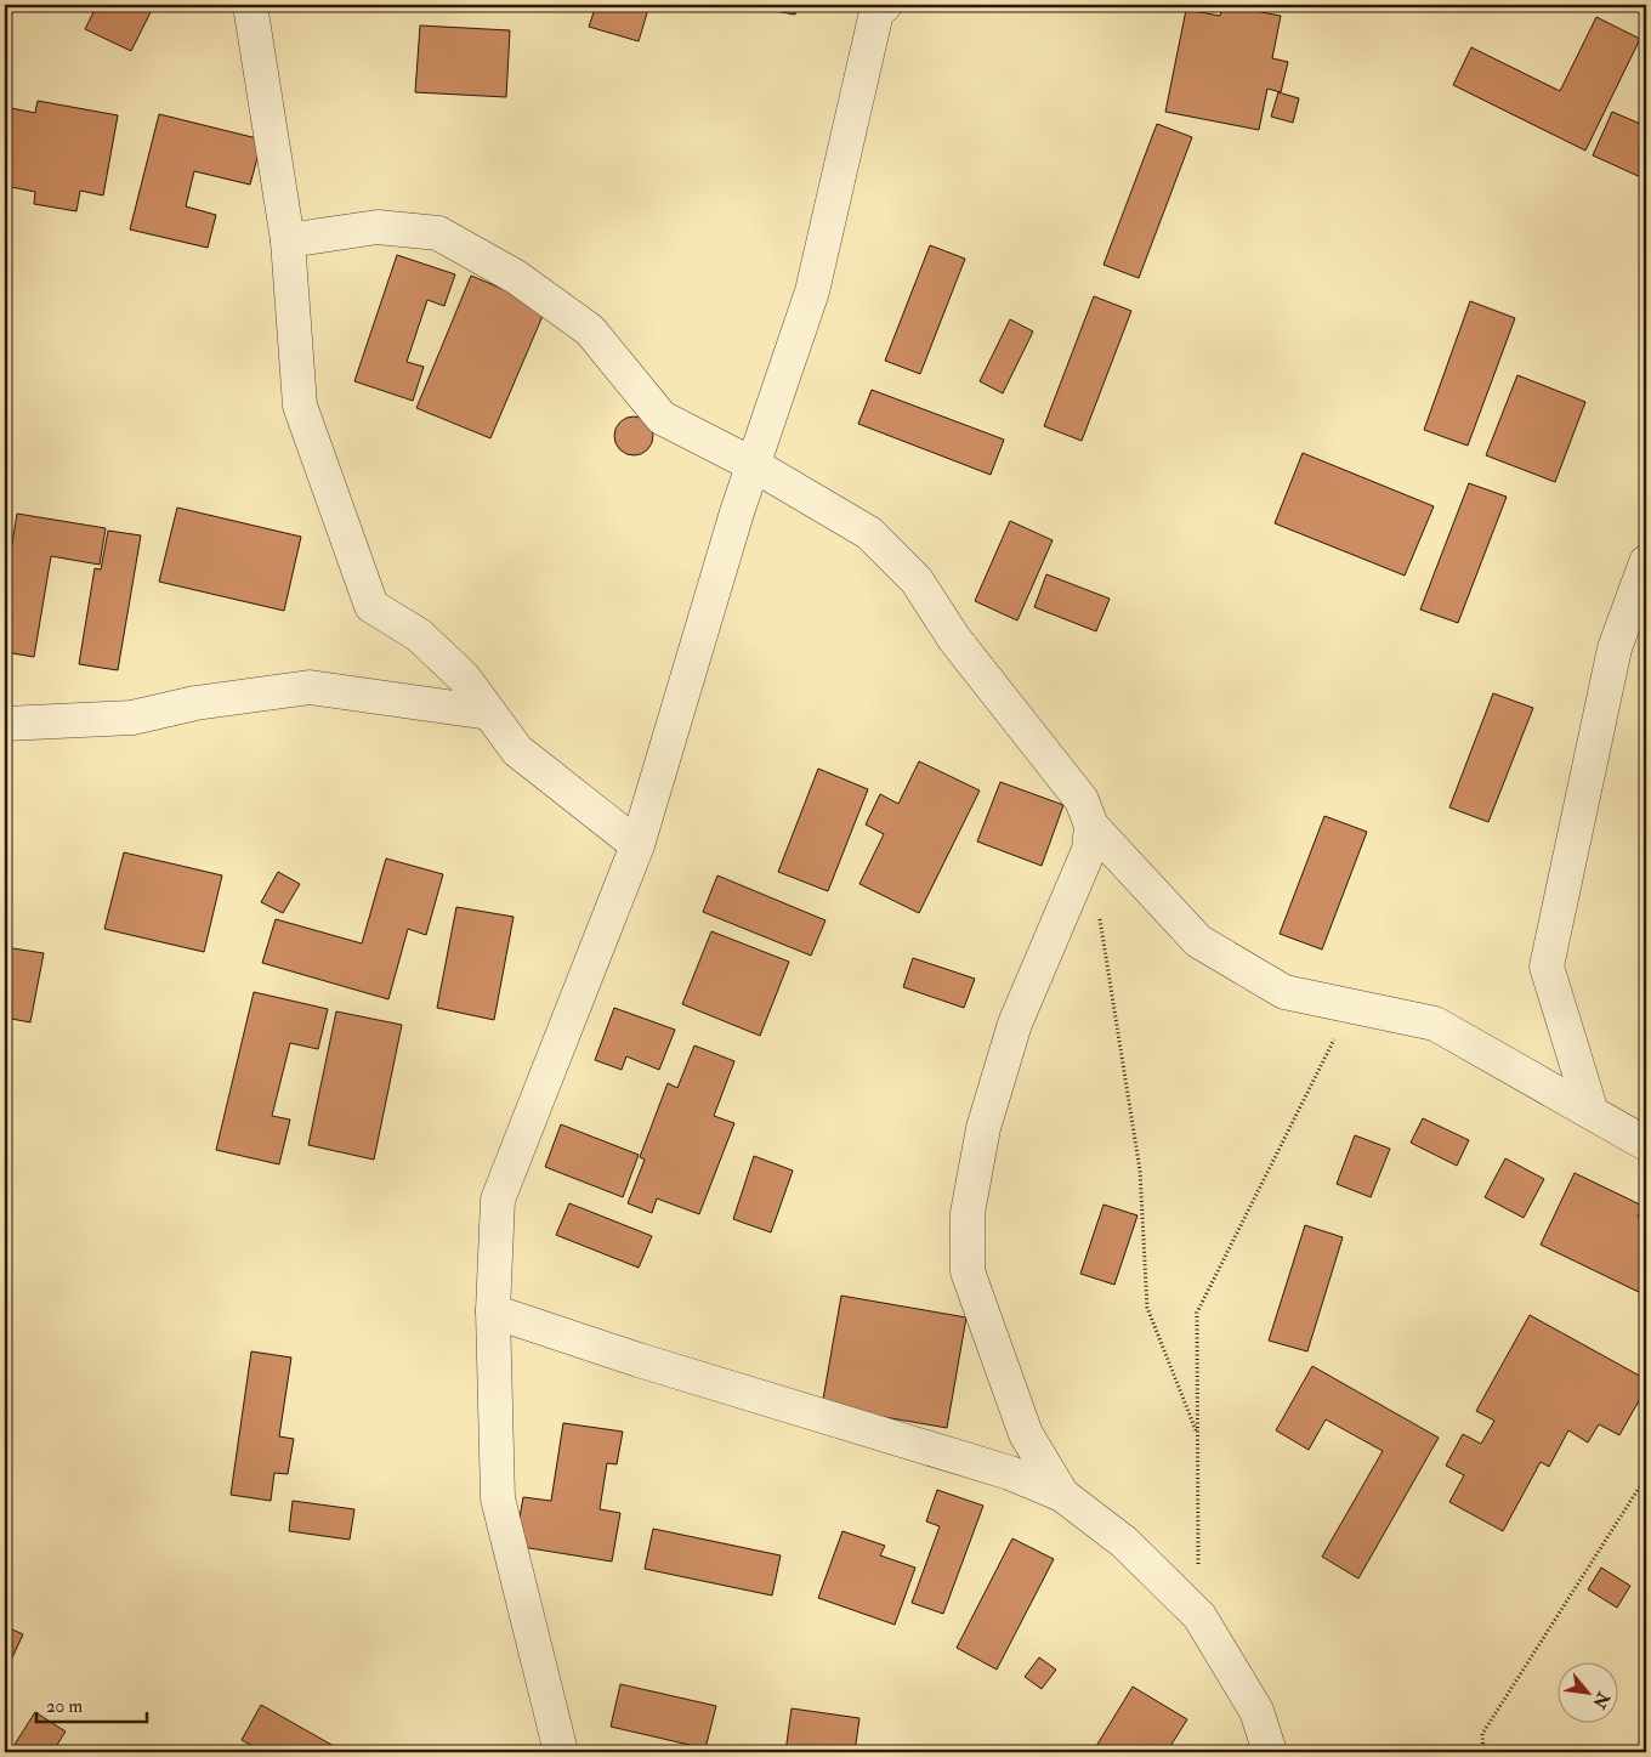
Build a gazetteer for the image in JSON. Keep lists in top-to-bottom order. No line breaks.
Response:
{"scale_bar":"20 m","north":"bottom right"}
